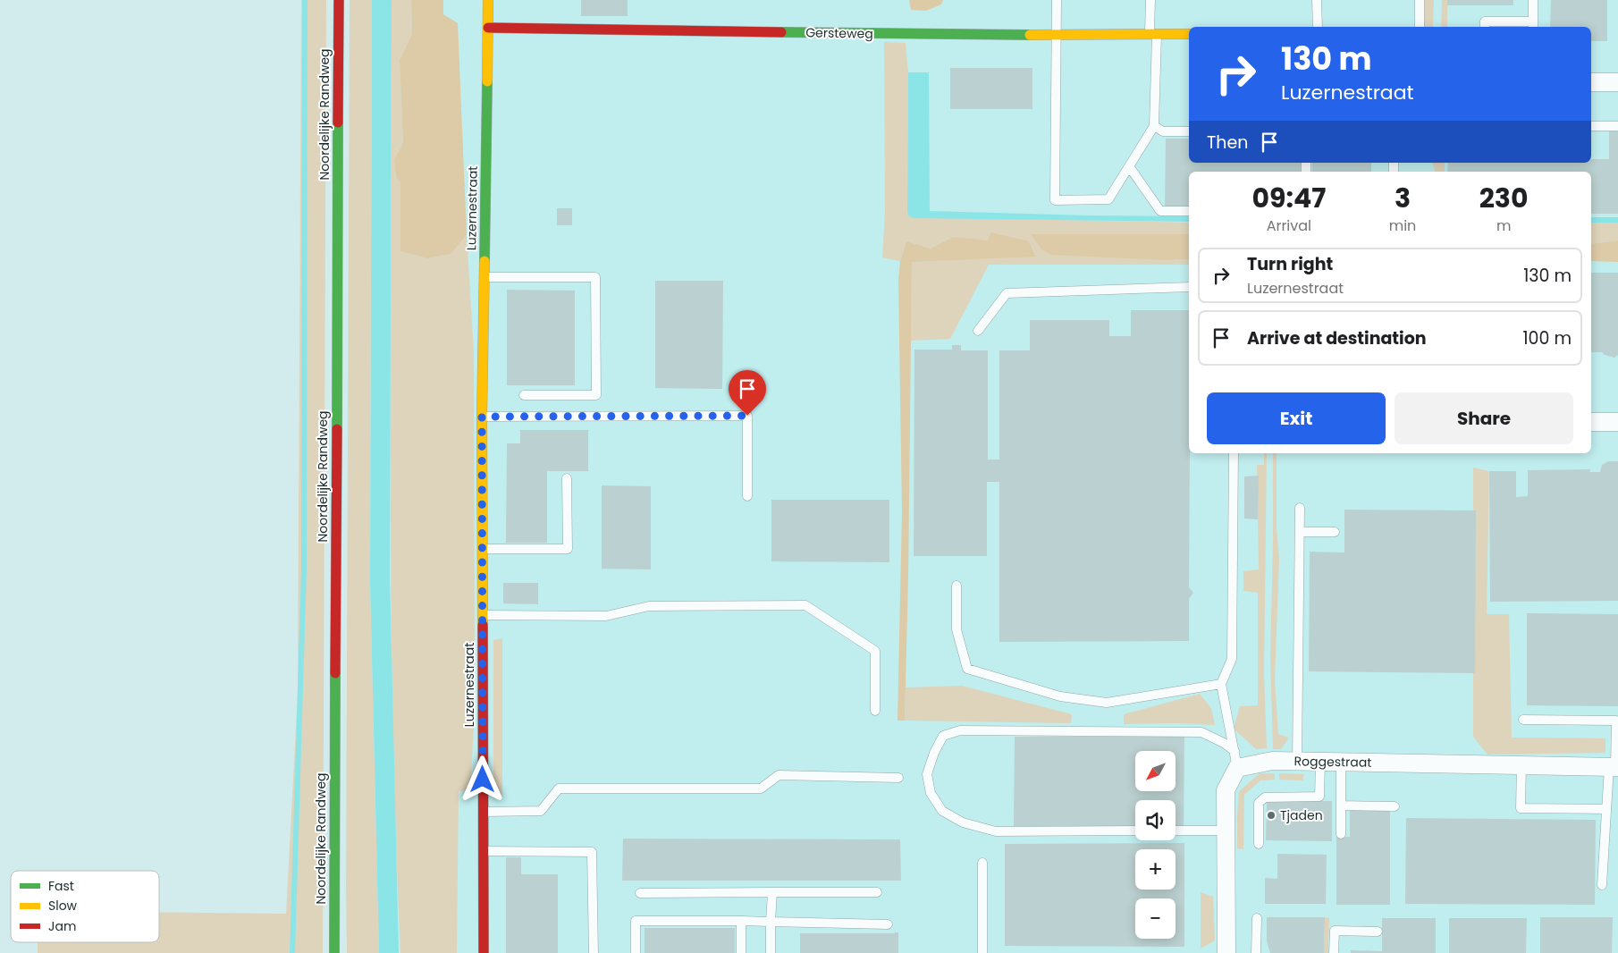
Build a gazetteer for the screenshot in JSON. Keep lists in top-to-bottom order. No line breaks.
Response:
{"streets":{"street":["Gersteweg","Noordelijke Randweg","Luzernestraat","Roggestraat"]},"crossings":[["Gersteweg","Luzernestraat"]],"places":["Tjaden"],"legend":["Fast","Slow","Jam"],"north":"bottom left","page":{"turn":["130 m","Luzernestraat"],"then":"Then","eta":["09:47","Arrival","3","min","230","m"],"list":[{"name":"Turn right","note":"Luzernestraat","value":"130 m"},{"name":"Arrive at destination","value":"100 m"}],"buttons":["Exit","Share"],"map_buttons":["+","−"]}}
